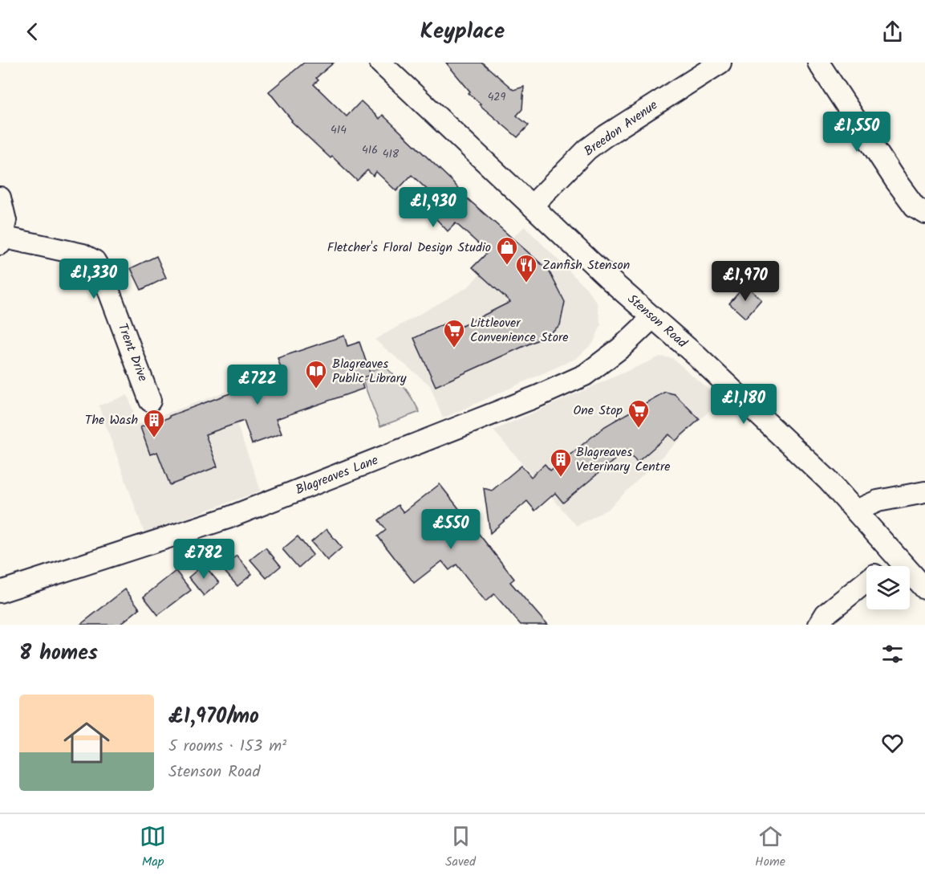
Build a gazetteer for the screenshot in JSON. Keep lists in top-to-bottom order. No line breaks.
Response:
{"streets":{"street":["Breedon Avenue","Stenson Road","Trent Drive","Blagreaves Lane"]},"crossings":[["Breedon Avenue","Stenson Road"],["Stenson Road","Blagreaves Lane"]],"places":{"shop":["Fletcher's Floral Design Studio"],"restaurant":["Zanfish Stenson"],"supermarket":["Littleover Convenience Store","One Stop"],"library":["Blagreaves Public Library"],"building":["The Wash","Blagreaves Veterinary Centre"]},"house_numbers":["429","414","416","418"],"page":{"header":"Keyplace","price":["£1,550","£1,930","£1,330","£1,970","£722","£1,180","£550","£782"],"heading":"8 homes","list":[{"name":"£1,970/mo","note":"5 rooms · 153 m² · Stenson Road"}],"tabs":["Map","Saved","Home"]}}
